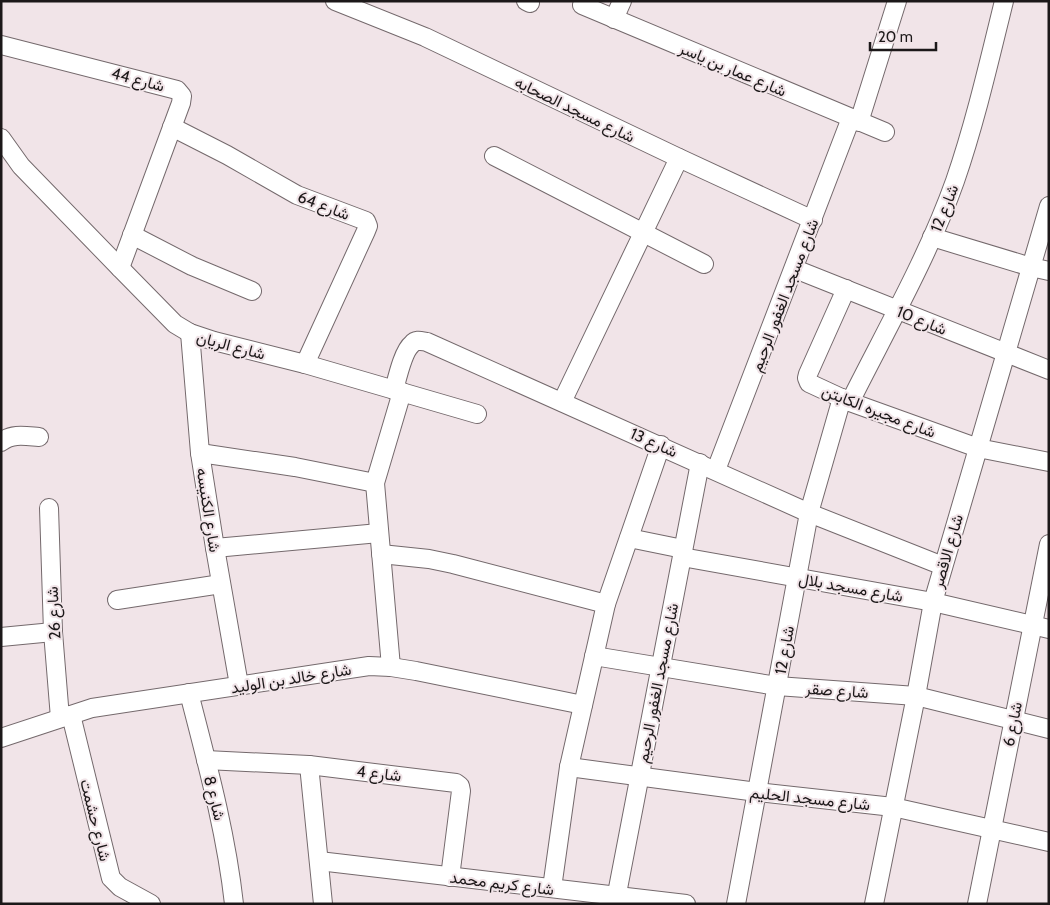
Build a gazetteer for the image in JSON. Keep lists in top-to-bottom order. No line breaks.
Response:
{"streets":{"street":["شارع عمار بن ياسر","شارع 44","شارع مسجد الصحابه","شارع 64","شارع 12","شارع مسجد الغفور الرحيم","شارع 10","شارع الريان","شارع مجيره الكابتن","شارع 13","شارع الكنيسه","شارع الاقصر","شارع مسجد بلال","شارع 26","شارع خالد بن الوليد","شارع صقر","شارع 6","شارع 4","شارع 8","شارع مسجد الحليم","شارع حشمت","شارع كريم محمد"]},"crossings":[["شارع عمار بن ياسر","شارع مسجد الغفور الرحيم"],["شارع 44","شارع 64"],["شارع 44","شارع الريان"],["شارع مسجد الصحابه","شارع مسجد الغفور الرحيم"],["شارع 64","شارع الريان"],["شارع 12","شارع 10"],["شارع 12","شارع مجيره الكابتن"],["شارع 12","شارع 13"],["شارع 12","شارع مسجد بلال"],["شارع 12","شارع صقر"],["شارع 12","شارع مسجد الحليم"],["شارع مسجد الغفور الرحيم","شارع 10"],["شارع مسجد الغفور الرحيم","شارع 13"],["شارع مسجد الغفور الرحيم","شارع مسجد بلال"],["شارع مسجد الغفور الرحيم","شارع صقر"],["شارع مسجد الغفور الرحيم","شارع مسجد الحليم"],["شارع مسجد الغفور الرحيم","شارع كريم محمد"],["شارع 10","شارع مجيره الكابتن"],["شارع 10","شارع الاقصر"],["شارع الريان","شارع 13"],["شارع الريان","شارع الكنيسه"],["شارع مجيره الكابتن","شارع الاقصر"],["شارع 13","شارع الاقصر"],["شارع الكنيسه","شارع خالد بن الوليد"],["شارع الاقصر","شارع مسجد بلال"],["شارع الاقصر","شارع صقر"],["شارع الاقصر","شارع مسجد الحليم"],["شارع مسجد بلال","شارع 6"],["شارع 26","شارع خالد بن الوليد"],["شارع 26","شارع حشمت"],["شارع خالد بن الوليد","شارع 8"],["شارع خالد بن الوليد","شارع حشمت"],["شارع صقر","شارع 6"],["شارع 6","شارع مسجد الحليم"],["شارع 4","شارع 8"],["شارع 4","شارع كريم محمد"]],"scale_bar":"20 m"}
